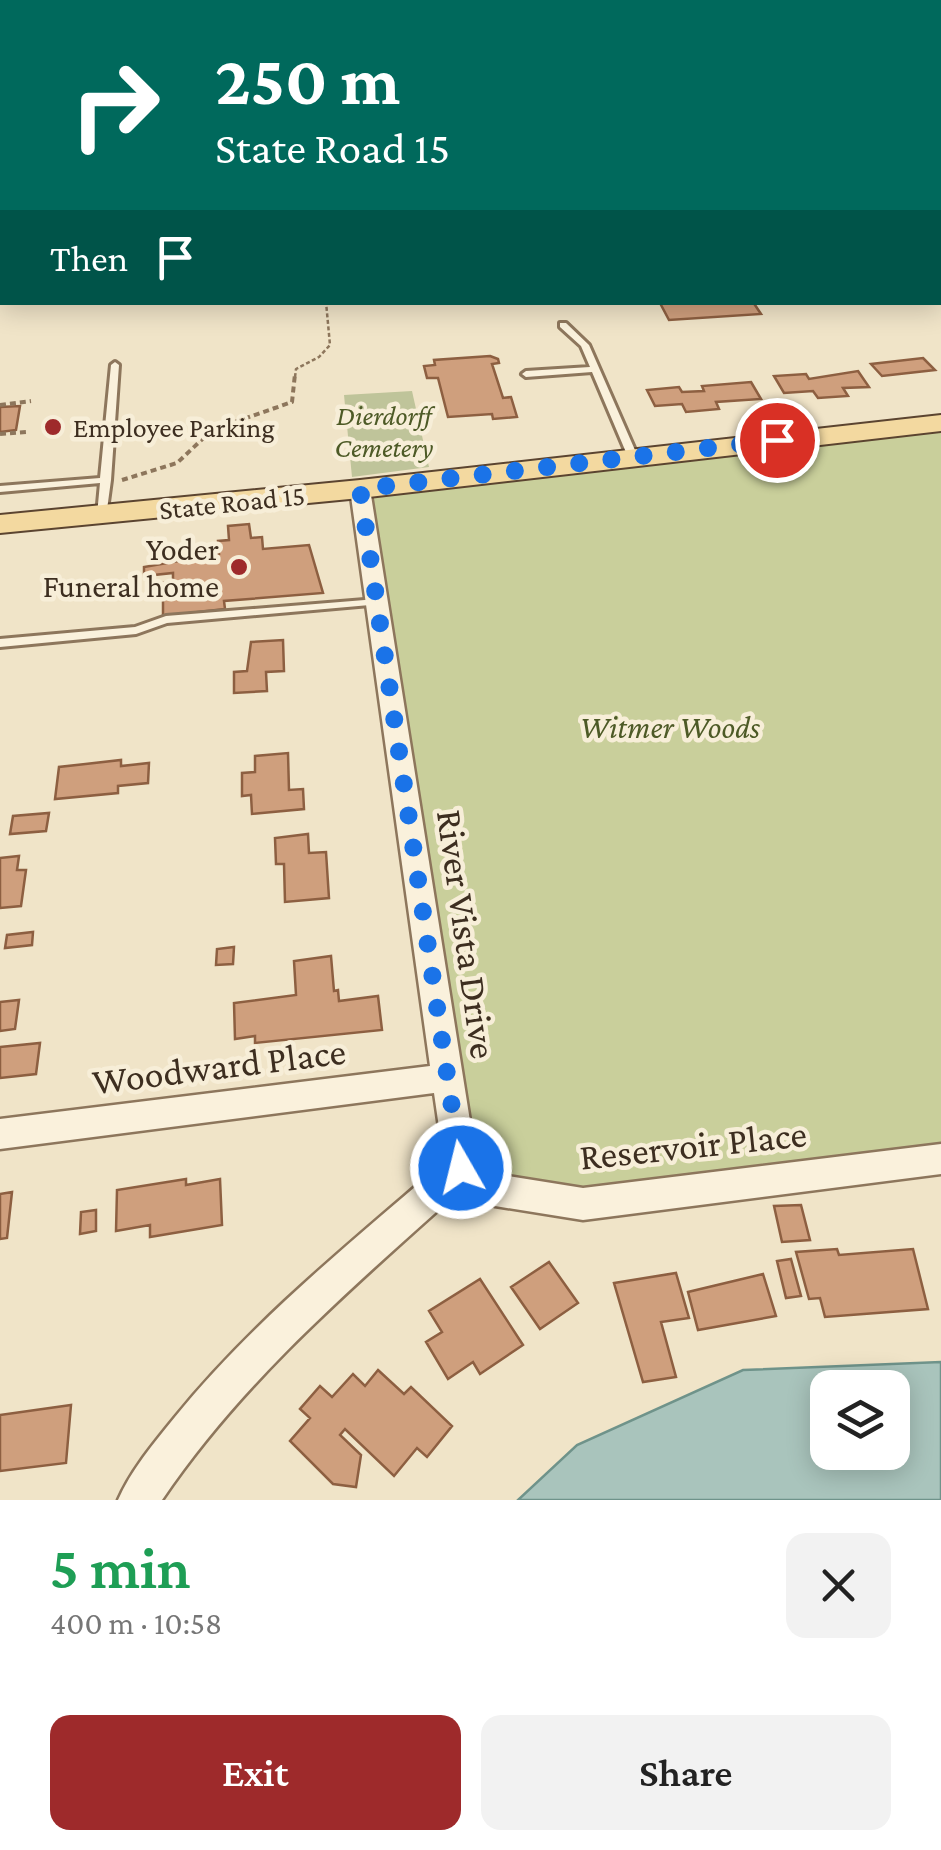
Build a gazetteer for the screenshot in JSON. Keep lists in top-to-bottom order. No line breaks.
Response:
{"streets":{"main road":["State Road 15"],"street":["River Vista Drive","Woodward Place","Reservoir Place"]},"crossings":[["State Road 15","River Vista Drive"],["River Vista Drive","Woodward Place"],["River Vista Drive","Reservoir Place"]],"parks":["Dierdorff Cemetery","Witmer Woods"],"places":["Employee Parking","Yoder Funeral home"],"page":{"turn":["250 m","State Road 15"],"then":"Then","heading":["5 min","400 m · 10:58"],"buttons":["Exit","Share"]}}
